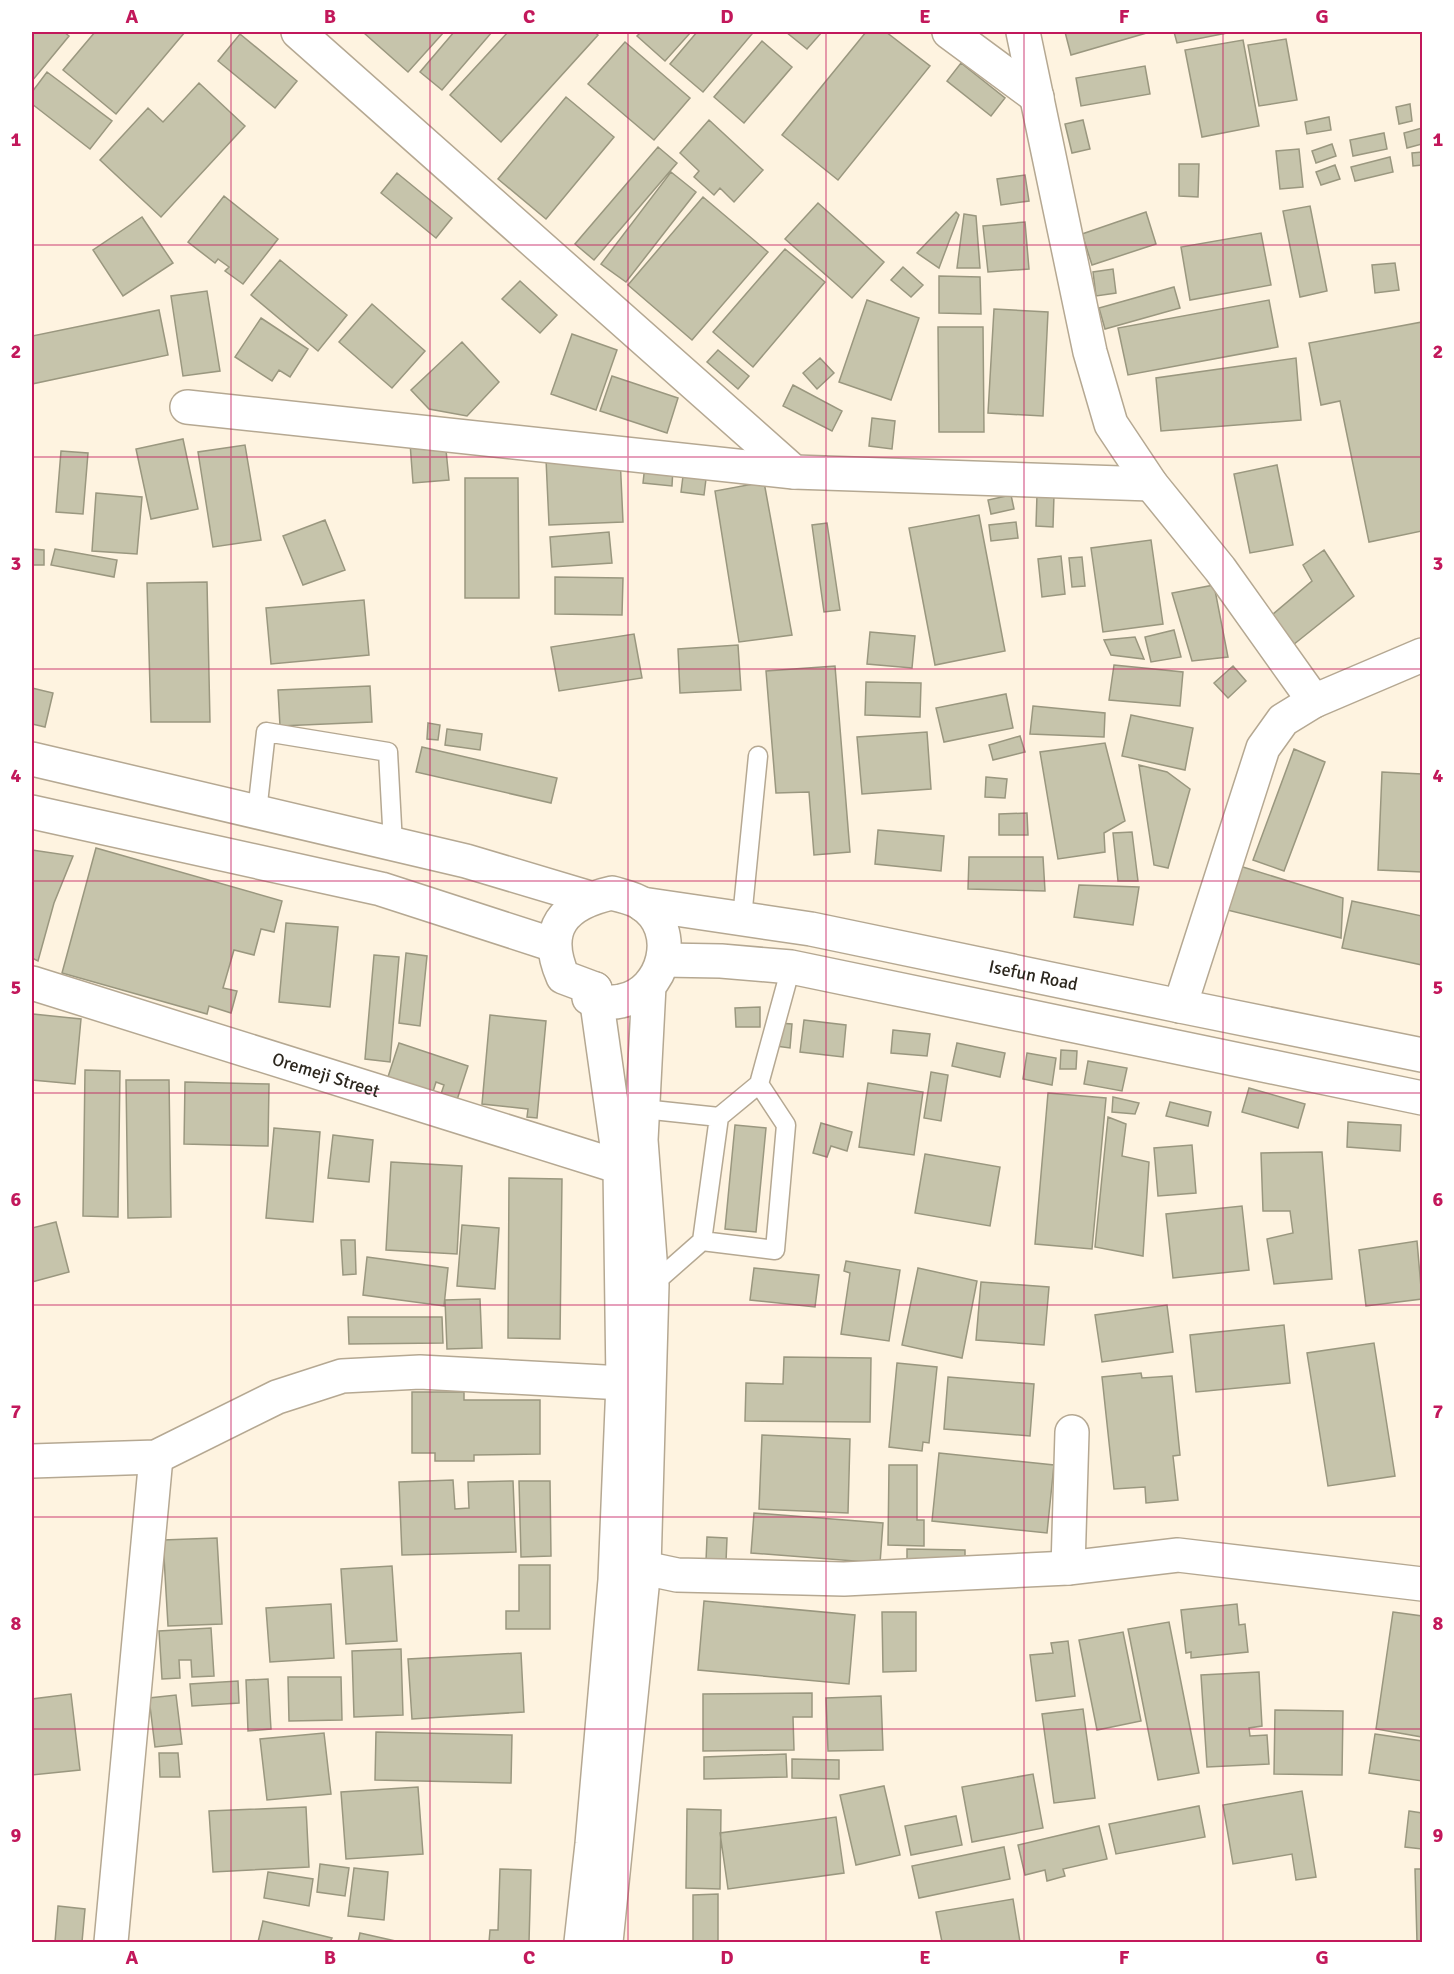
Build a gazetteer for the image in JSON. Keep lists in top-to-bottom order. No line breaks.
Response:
{"streets":{"street":["Isefun Road","Oremeji Street"]},"grid":{"columns":["A","B","C","D","E","F","G"],"rows":["1","2","3","4","5","6","7","8","9"]}}
